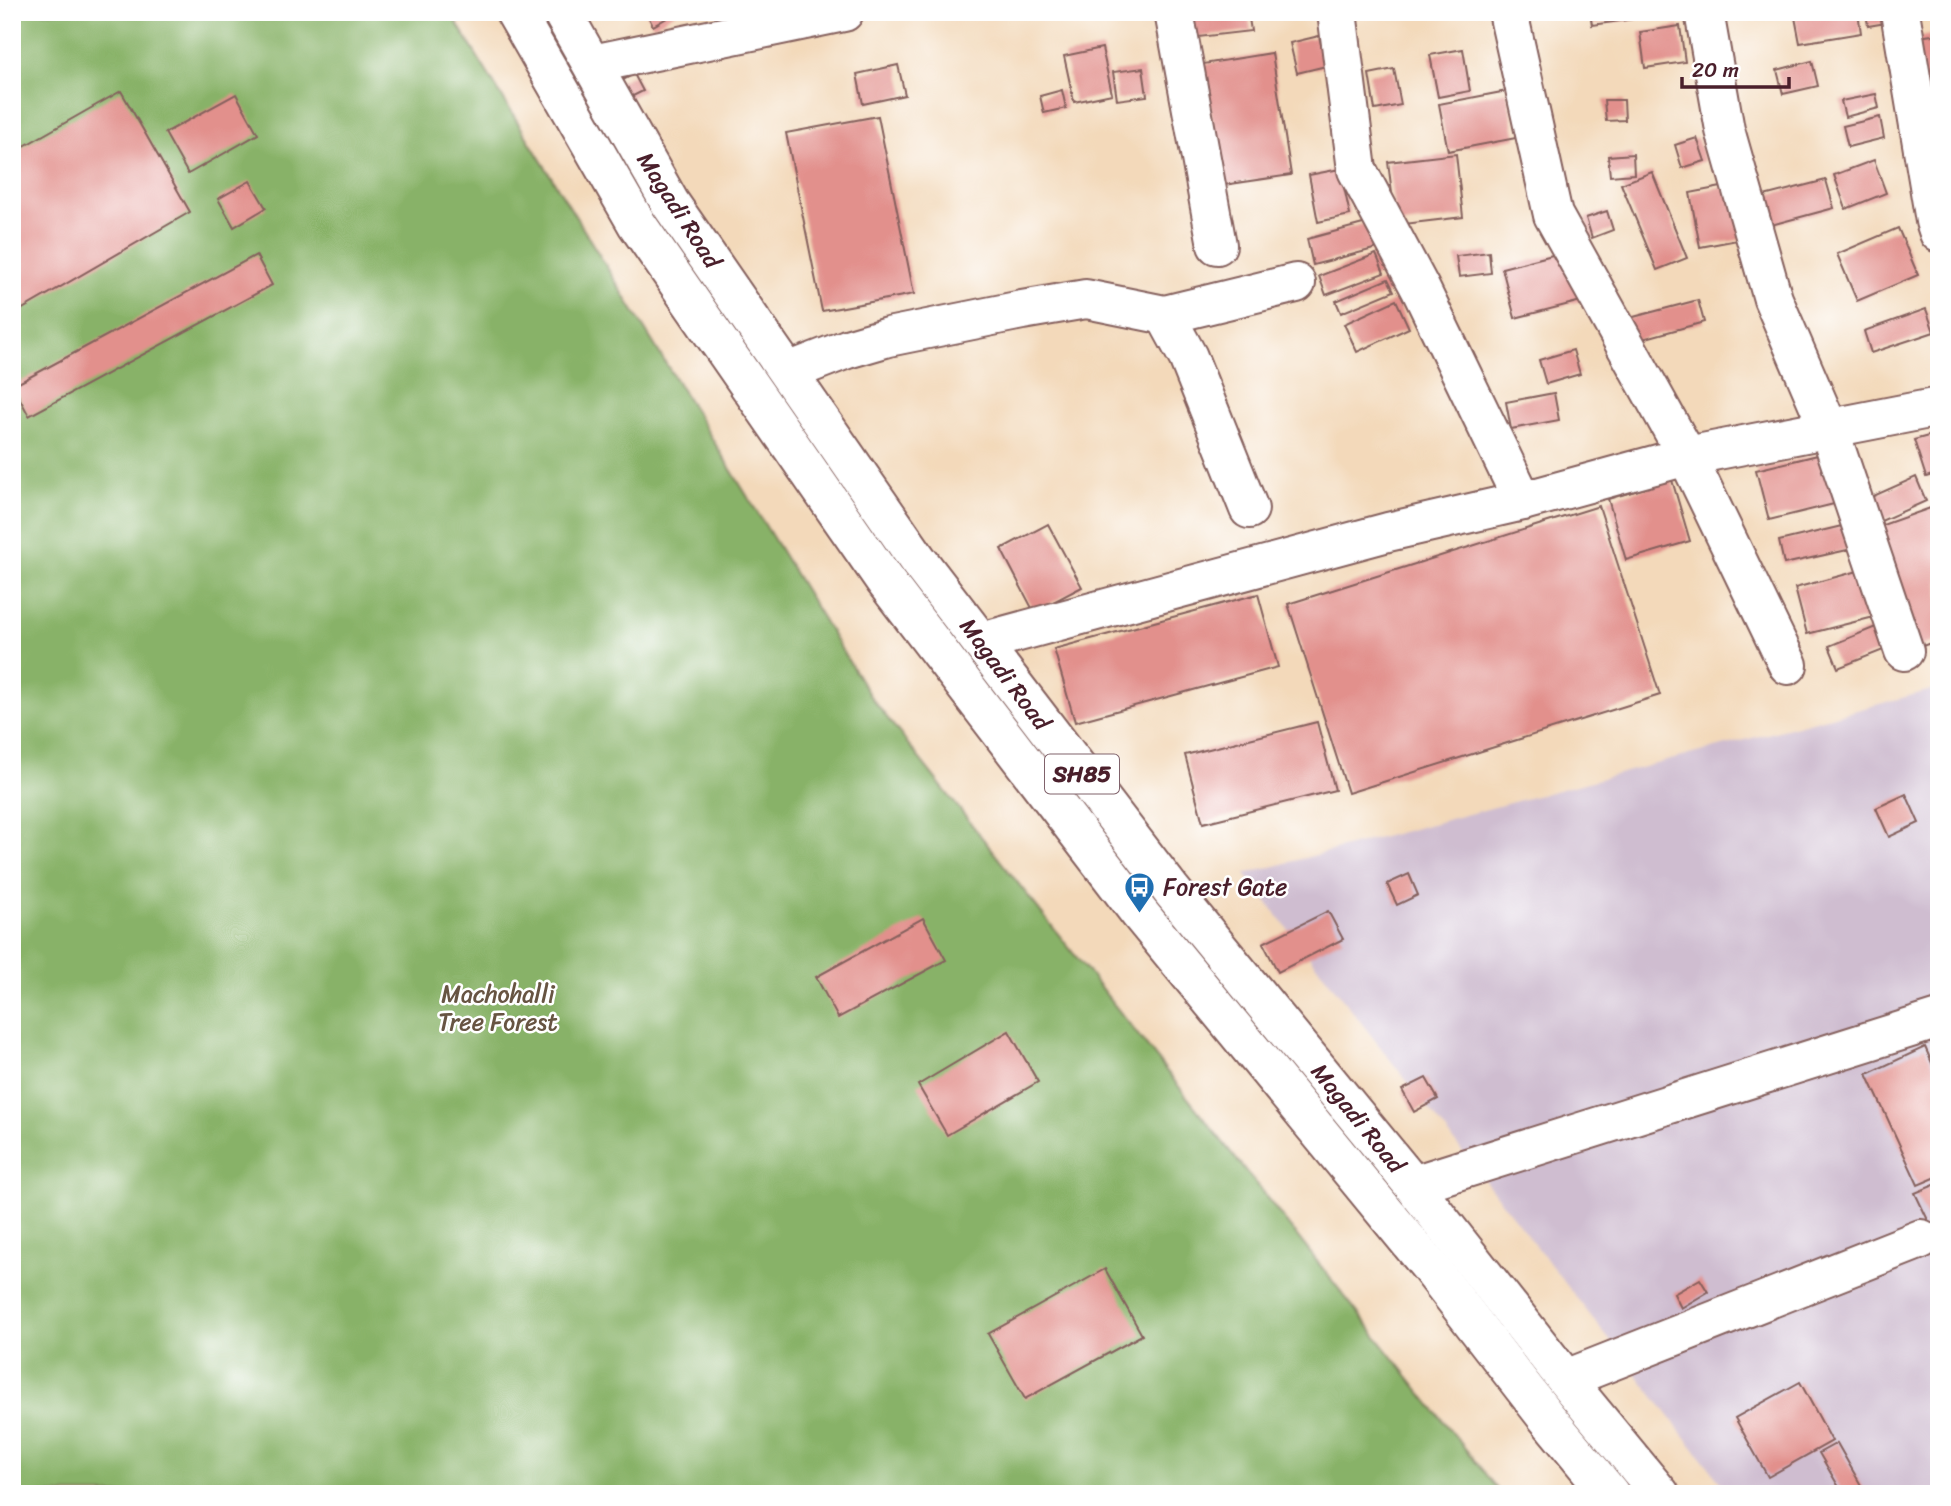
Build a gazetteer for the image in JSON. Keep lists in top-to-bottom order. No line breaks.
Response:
{"streets":{"street":["Magadi Road","SH85"]},"parks":["Machohalli Tree Forest"],"places":{"bus stop":["Forest Gate"]},"scale_bar":"20 m"}
